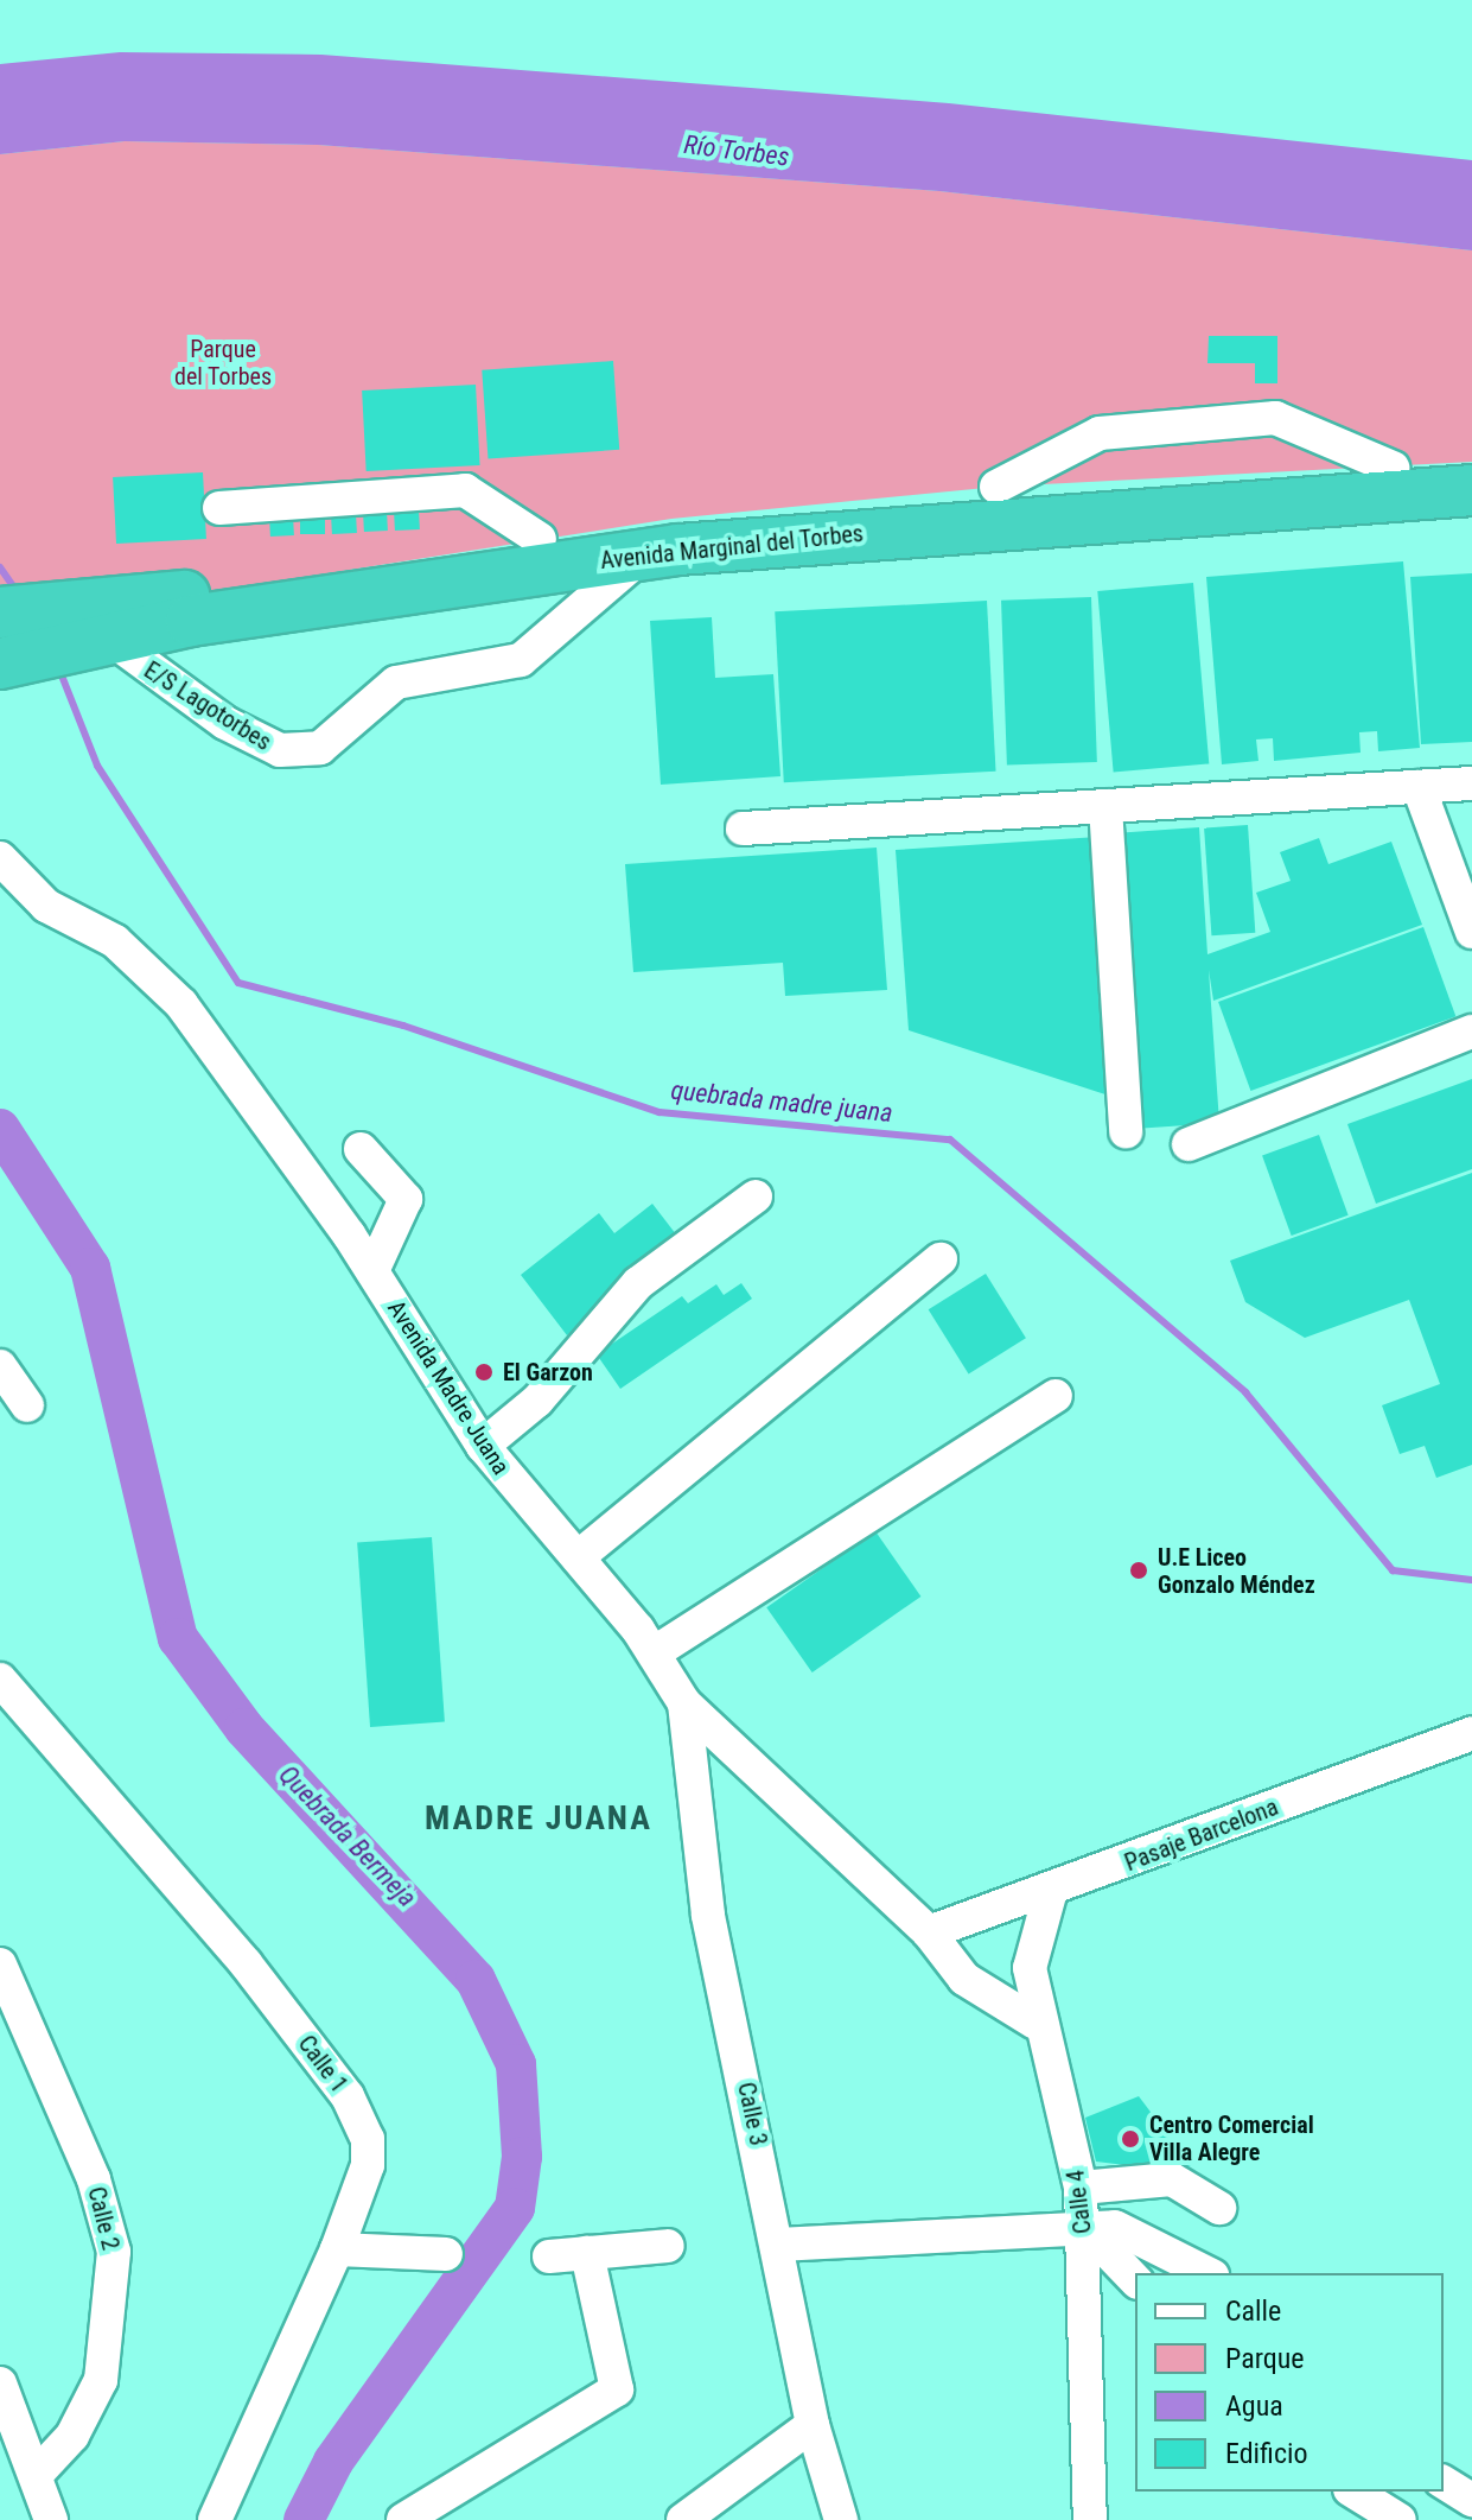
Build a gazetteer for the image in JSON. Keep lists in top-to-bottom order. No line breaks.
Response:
{"streets":{"highway":["Avenida Marginal del Torbes"],"street":["E/S Lagotorbes","Avenida Madre Juana","Pasaje Barcelona","Calle 1","Calle 3","Calle 4","Calle 2"]},"crossings":[["Avenida Marginal del Torbes","E/S Lagotorbes"],["Avenida Madre Juana","Pasaje Barcelona"],["Avenida Madre Juana","Calle 3"],["Avenida Madre Juana","Calle 4"],["Pasaje Barcelona","Calle 4"]],"districts":["MADRE JUANA"],"water":["Río Torbes","quebrada madre juana","Quebrada Bermeja"],"parks":["Parque del Torbes"],"places":["El Garzon","U.E Liceo Gonzalo Méndez","Centro Comercial Villa Alegre"],"legend":["Calle","Parque","Agua","Edificio"]}
